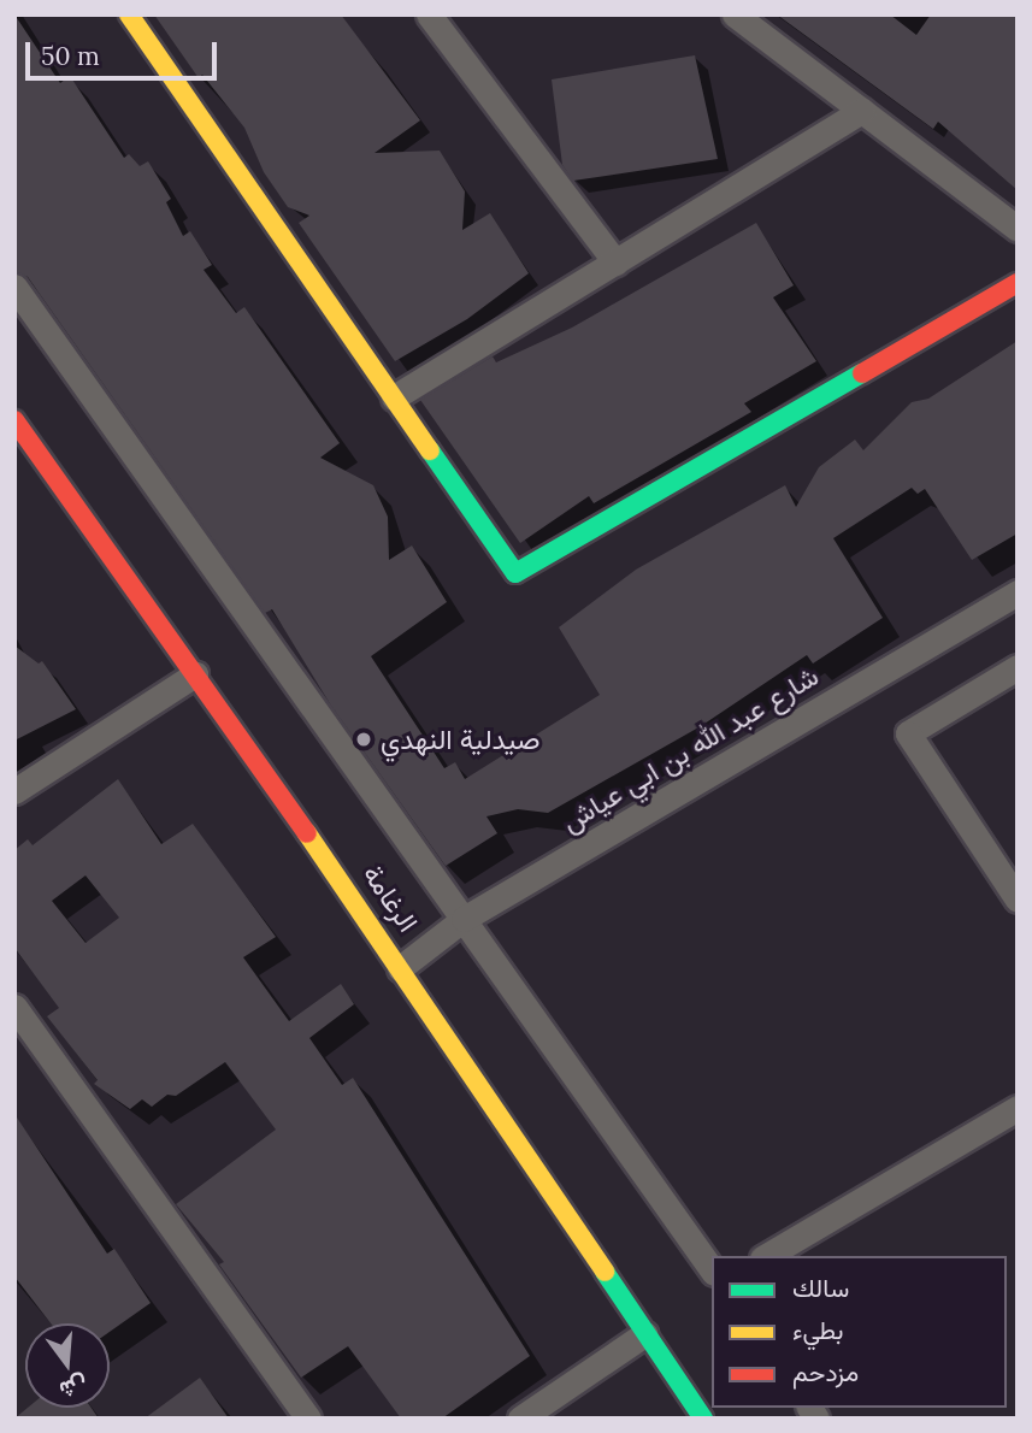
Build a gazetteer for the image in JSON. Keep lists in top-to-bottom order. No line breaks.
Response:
{"streets":{"street":["شارع عبد الله بن ابي عياش","الرغامة"]},"crossings":[["شارع عبد الله بن ابي عياش","الرغامة"]],"places":["صيدلية النهدي"],"legend":["سالك","بطيء","مزدحم"],"scale_bar":"50 m","north":"bottom"}
